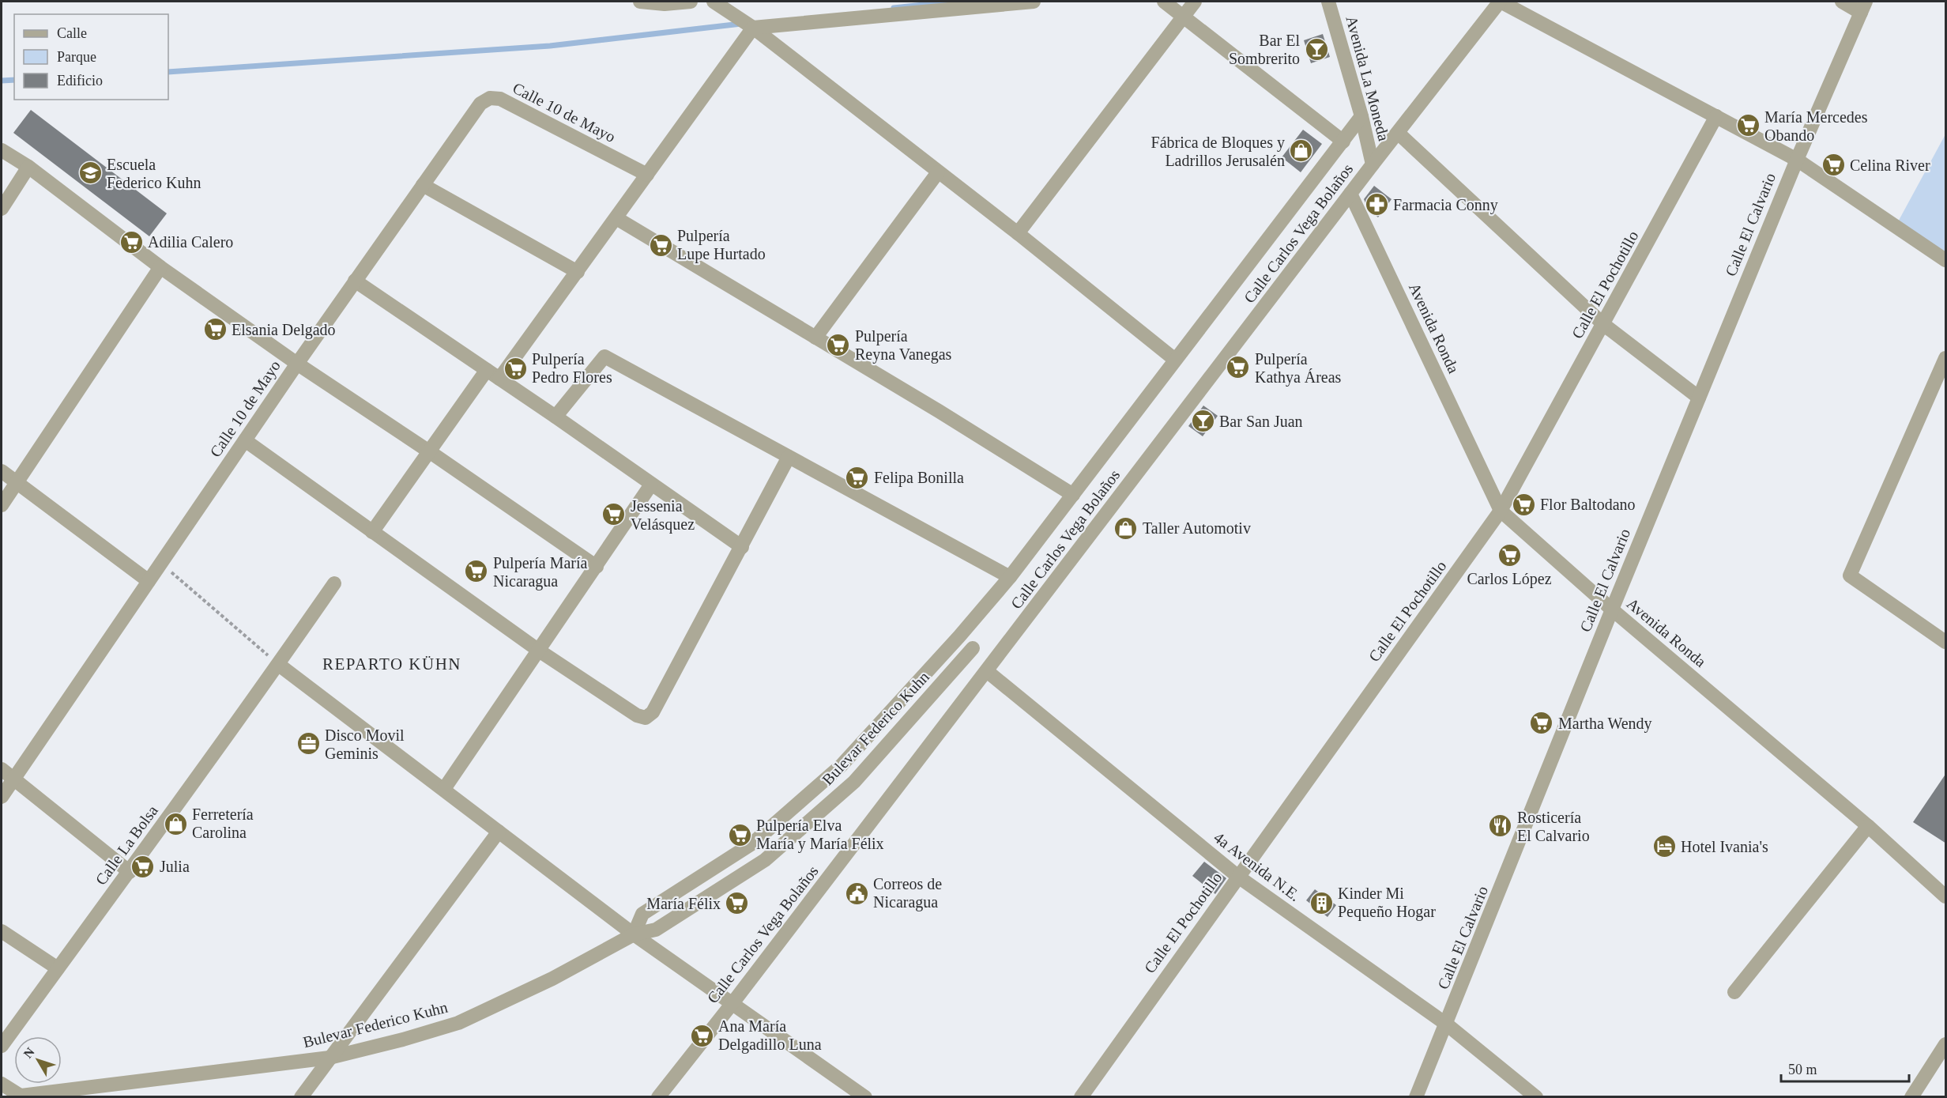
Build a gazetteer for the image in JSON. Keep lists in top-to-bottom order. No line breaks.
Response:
{"streets":{"street":["Avenida La Moneda","Calle 10 de Mayo","Calle El Calvario","Calle Carlos Vega Bolaños","Calle El Pochotillo","Avenida Ronda","Bulevar Federico Kuhn","Calle La Bolsa","4a Avenida N.E."]},"crossings":[["Avenida La Moneda","Calle Carlos Vega Bolaños"],["Calle El Calvario","Avenida Ronda"],["Calle El Calvario","4a Avenida N.E."],["Calle Carlos Vega Bolaños","Avenida Ronda"],["Calle Carlos Vega Bolaños","Bulevar Federico Kuhn"],["Calle Carlos Vega Bolaños","4a Avenida N.E."],["Calle El Pochotillo","Avenida Ronda"],["Calle El Pochotillo","4a Avenida N.E."],["Bulevar Federico Kuhn","4a Avenida N.E."]],"districts":["REPARTO KÜHN"],"places":{"bar":["Bar El Sombrerito","Bar San Juan"],"supermarket":["María Mercedes Obando","Celina River","Adilia Calero","Pulpería Lupe Hurtado","Elsania Delgado","Pulpería Reyna Vanegas","Pulpería Kathya Áreas","Pulpería Pedro Flores","Felipa Bonilla","Flor Baltodano","Jessenia Velásquez","Carlos López","Pulpería María Nicaragua","Martha Wendy","Pulpería Elva María y María Félix","Julia","María Félix","Ana María Delgadillo Luna"],"shop":["Fábrica de Bloques y Ladrillos Jerusalén","Taller Automotiv","Ferretería Carolina"],"school or university":["Escuela Federico Kuhn"],"pharmacy":["Farmacia Conny"],"office":["Disco Movil Geminis"],"restaurant":["Rosticería El Calvario"],"hotel":["Hotel Ivania's"],"public building":["Correos de Nicaragua"],"building":["Kinder Mi Pequeño Hogar"]},"legend":["Calle","Parque","Edificio"],"scale_bar":"50 m","north":"top left"}
